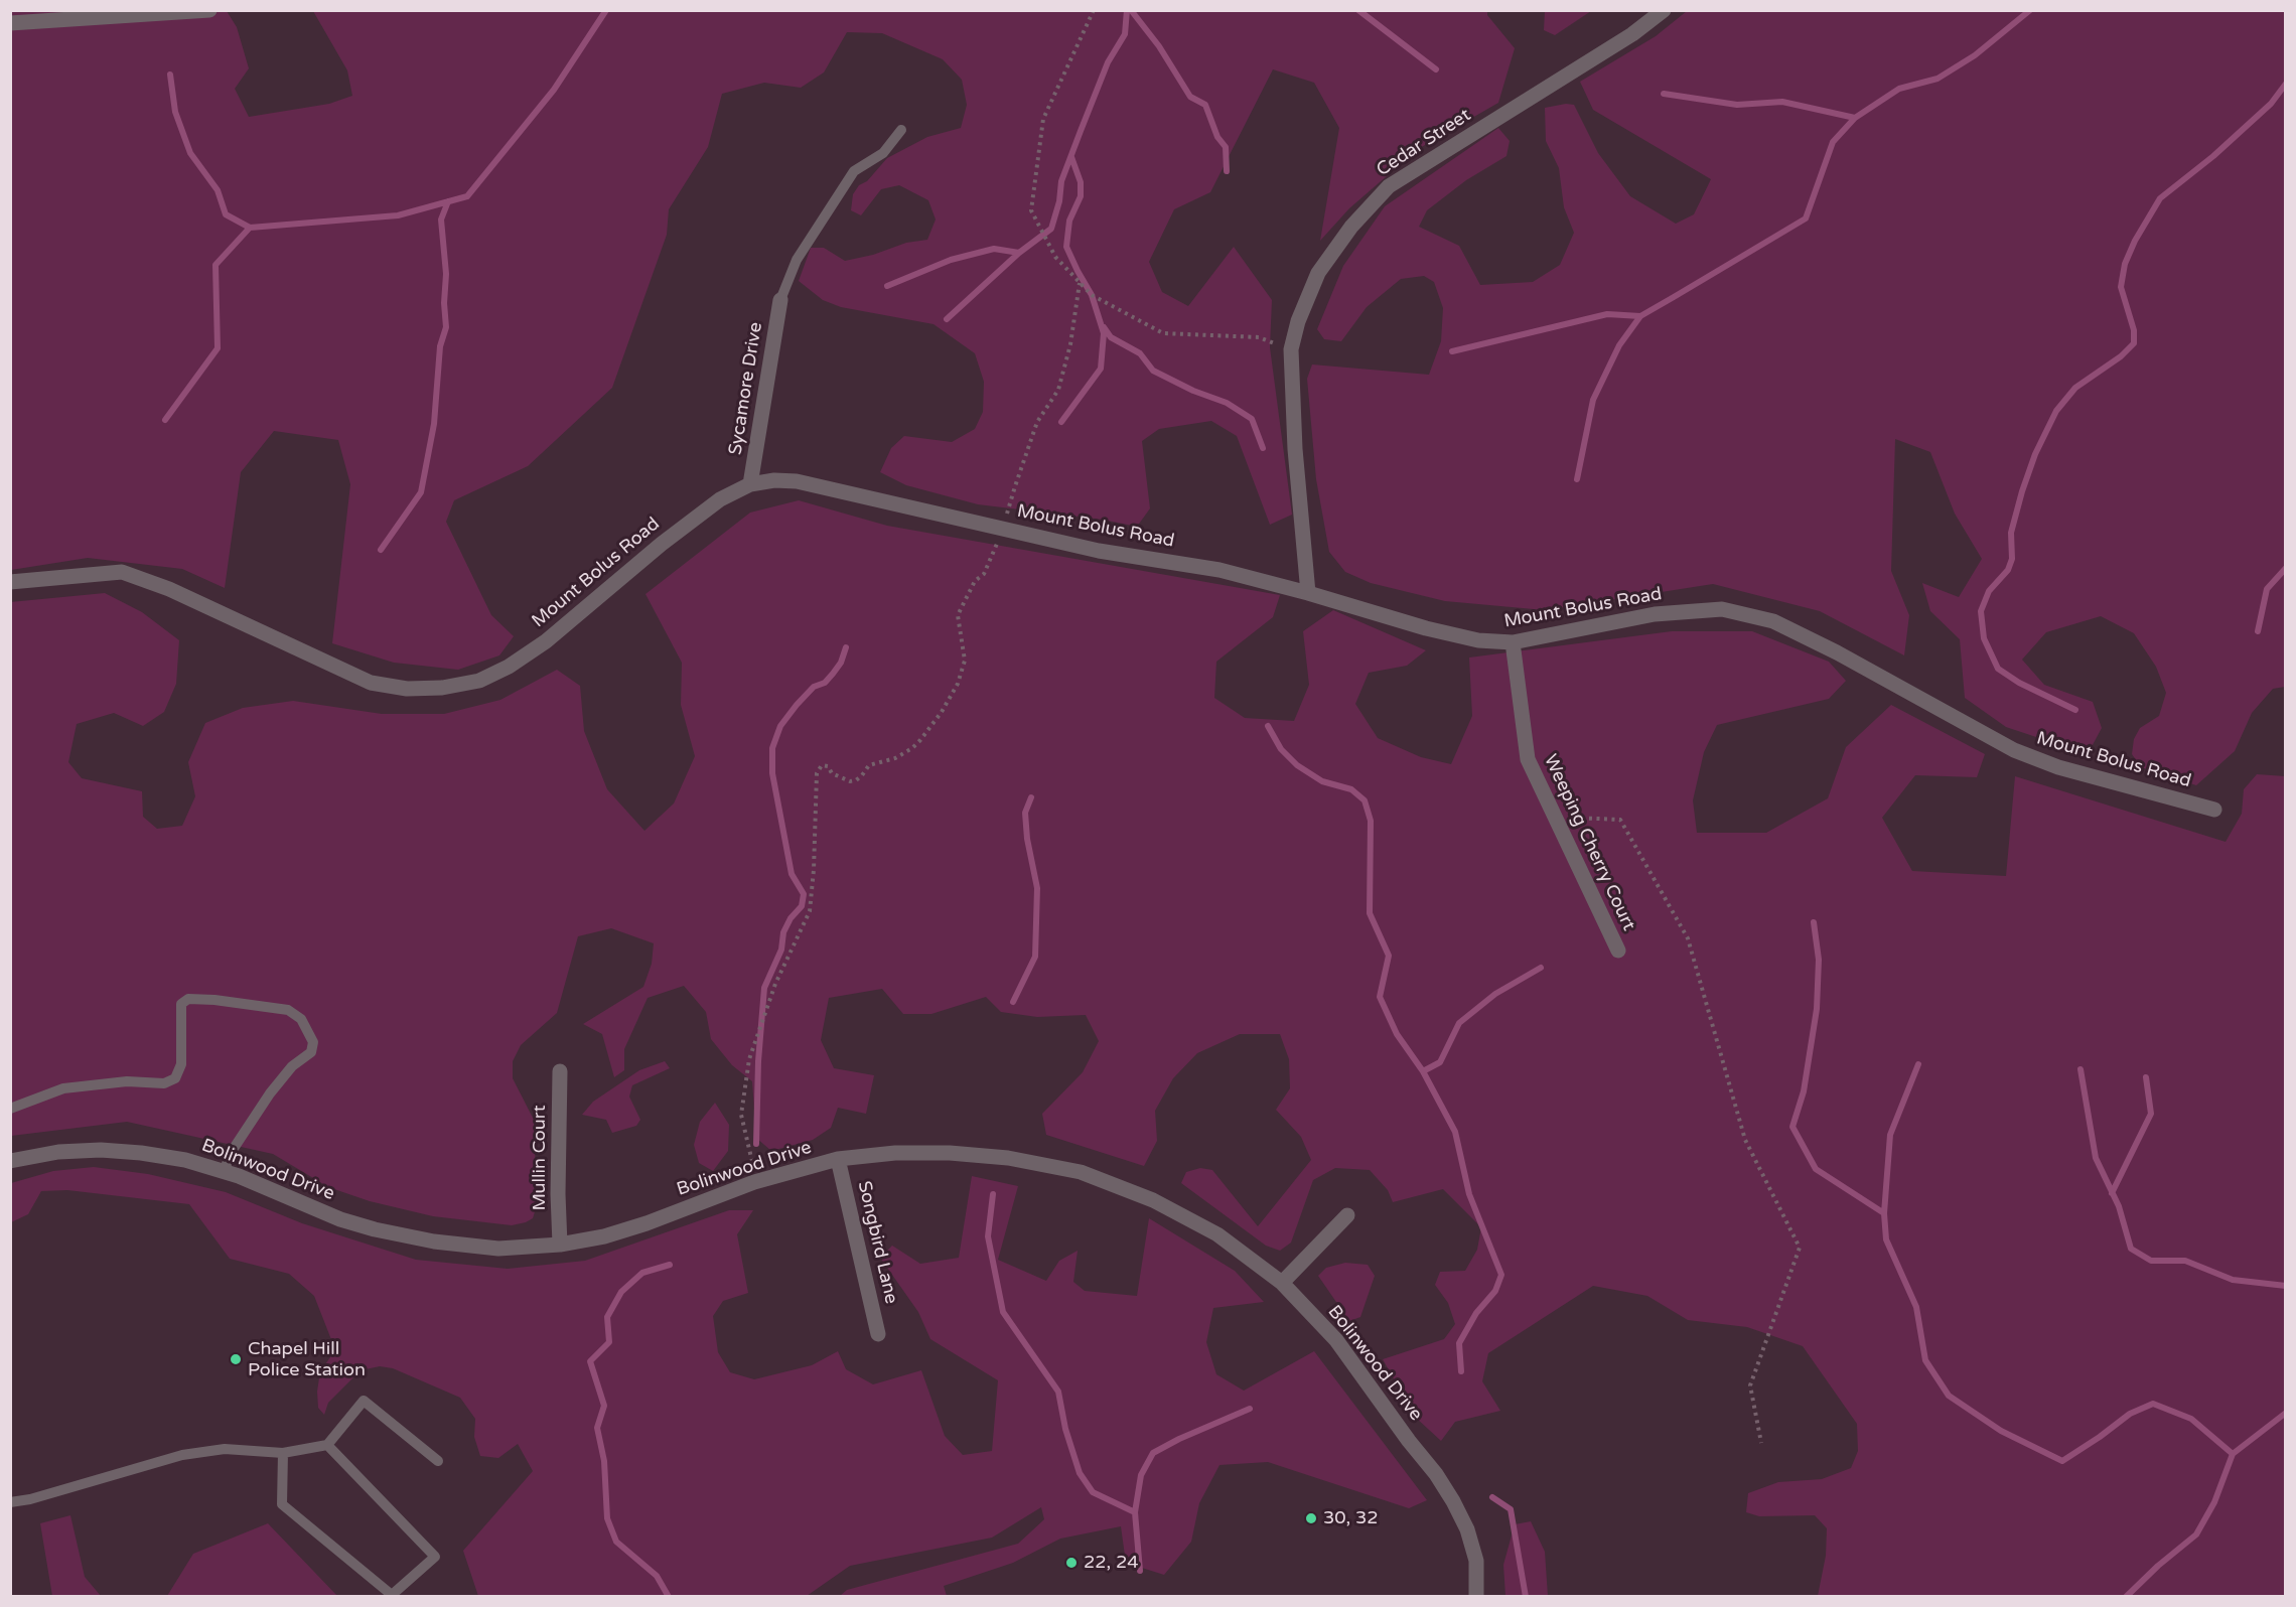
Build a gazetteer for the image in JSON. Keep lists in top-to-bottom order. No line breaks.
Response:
{"streets":{"street":["Cedar Street","Sycamore Drive","Mount Bolus Road","Weeping Cherry Court","Mullin Court","Bolinwood Drive","Songbird Lane"]},"crossings":[["Cedar Street","Mount Bolus Road"],["Sycamore Drive","Mount Bolus Road"],["Mount Bolus Road","Weeping Cherry Court"],["Mullin Court","Bolinwood Drive"],["Bolinwood Drive","Songbird Lane"]],"places":["Chapel Hill Police Station","30, 32","22, 24"]}
